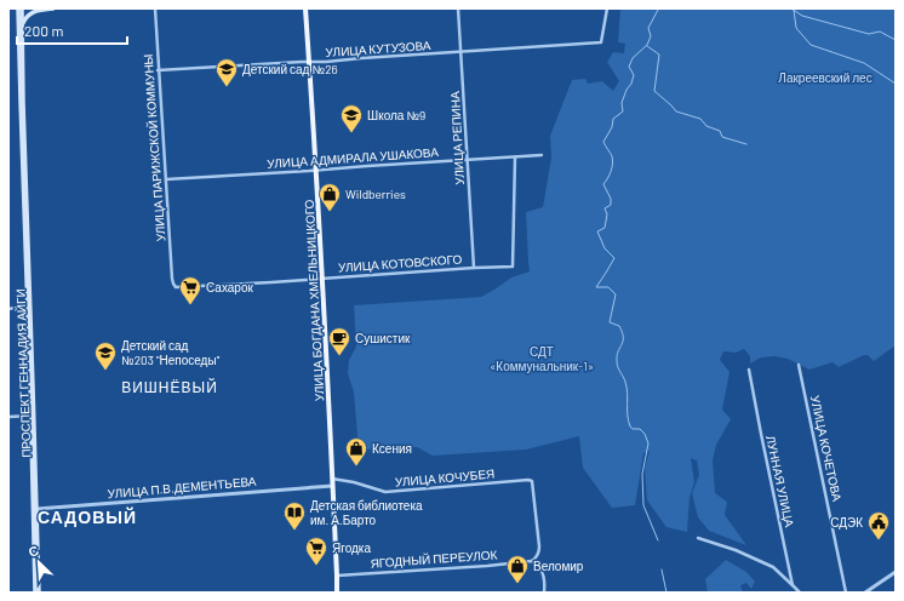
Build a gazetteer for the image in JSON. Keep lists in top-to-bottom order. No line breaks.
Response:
{"streets":{"main road":["УЛИЦА БОГДАНА ХМЕЛЬНИЦКОГО","ПРОСПЕКТ ГЕННАДИЯ АЙГИ"],"street":["УЛИЦА КУТУЗОВА","УЛИЦА РЕПИНА","УЛИЦА ПАРИЖСКОЙ КОММУНЫ","УЛИЦА АДМИРАЛА УШАКОВА","УЛИЦА КОТОВСКОГО","УЛИЦА КОЧЕТОВА","УЛИЦА КОЧУБЕЯ","ЛУННАЯ УЛИЦА","УЛИЦА П.В.ДЕМЕНТЬЕВА","ЯГОДНЫЙ ПЕРЕУЛОК"]},"crossings":[["УЛИЦА КУТУЗОВА","УЛИЦА РЕПИНА"],["УЛИЦА КУТУЗОВА","УЛИЦА ПАРИЖСКОЙ КОММУНЫ"],["УЛИЦА КУТУЗОВА","УЛИЦА БОГДАНА ХМЕЛЬНИЦКОГО"],["УЛИЦА РЕПИНА","УЛИЦА АДМИРАЛА УШАКОВА"],["УЛИЦА РЕПИНА","УЛИЦА КОТОВСКОГО"],["УЛИЦА ПАРИЖСКОЙ КОММУНЫ","УЛИЦА АДМИРАЛА УШАКОВА"],["УЛИЦА ПАРИЖСКОЙ КОММУНЫ","УЛИЦА КОТОВСКОГО"],["УЛИЦА АДМИРАЛА УШАКОВА","УЛИЦА КОТОВСКОГО"],["УЛИЦА АДМИРАЛА УШАКОВА","УЛИЦА БОГДАНА ХМЕЛЬНИЦКОГО"],["УЛИЦА КОТОВСКОГО","УЛИЦА БОГДАНА ХМЕЛЬНИЦКОГО"],["УЛИЦА БОГДАНА ХМЕЛЬНИЦКОГО","УЛИЦА КОЧУБЕЯ"],["УЛИЦА БОГДАНА ХМЕЛЬНИЦКОГО","УЛИЦА П.В.ДЕМЕНТЬЕВА"],["УЛИЦА БОГДАНА ХМЕЛЬНИЦКОГО","ЯГОДНЫЙ ПЕРЕУЛОК"],["ПРОСПЕКТ ГЕННАДИЯ АЙГИ","УЛИЦА П.В.ДЕМЕНТЬЕВА"],["УЛИЦА КОЧУБЕЯ","ЯГОДНЫЙ ПЕРЕУЛОК"]],"districts":["ВИШНЁВЫЙ","САДОВЫЙ"],"parks":["Лакреевский лес","СДТ «Коммунальник-1»"],"places":{"school or university":["Детский сад №26","Школа №9","Детский сад №203 \"Непоседы\""],"shop":["Wildberries","Ксения","Веломир"],"supermarket":["Сахарок","Ягодка"],"cafe":["Сушистик"],"library":["Детская библиотека им. А.Барто"],"public building":["СДЭК"]},"scale_bar":"200 m","north":"top left"}
